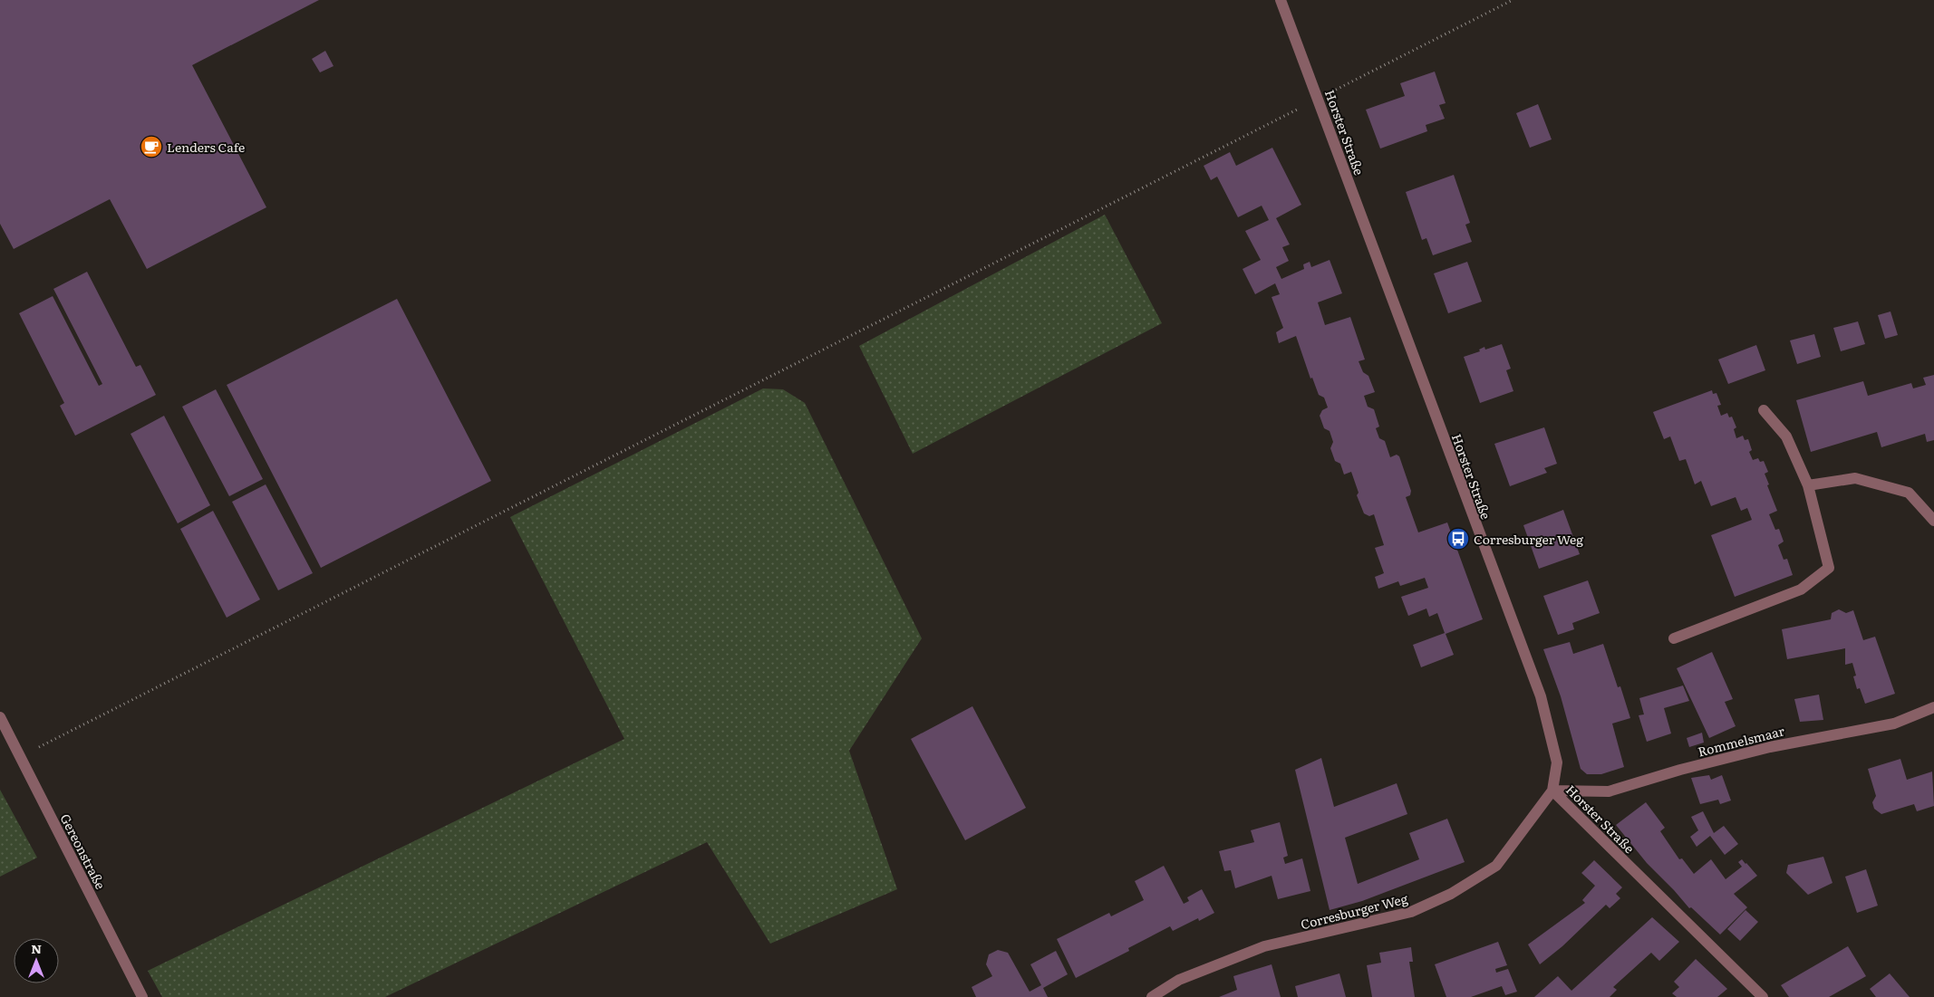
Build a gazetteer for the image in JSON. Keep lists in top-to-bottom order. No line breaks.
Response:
{"streets":{"street":["Horster Straße","Rommelsmaar","Gereonstraße","Corresburger Weg"]},"crossings":[["Horster Straße","Rommelsmaar"],["Horster Straße","Corresburger Weg"],["Rommelsmaar","Corresburger Weg"]],"places":{"cafe":["Lenders Cafe"],"bus stop":["Corresburger Weg"]},"north":"top"}
